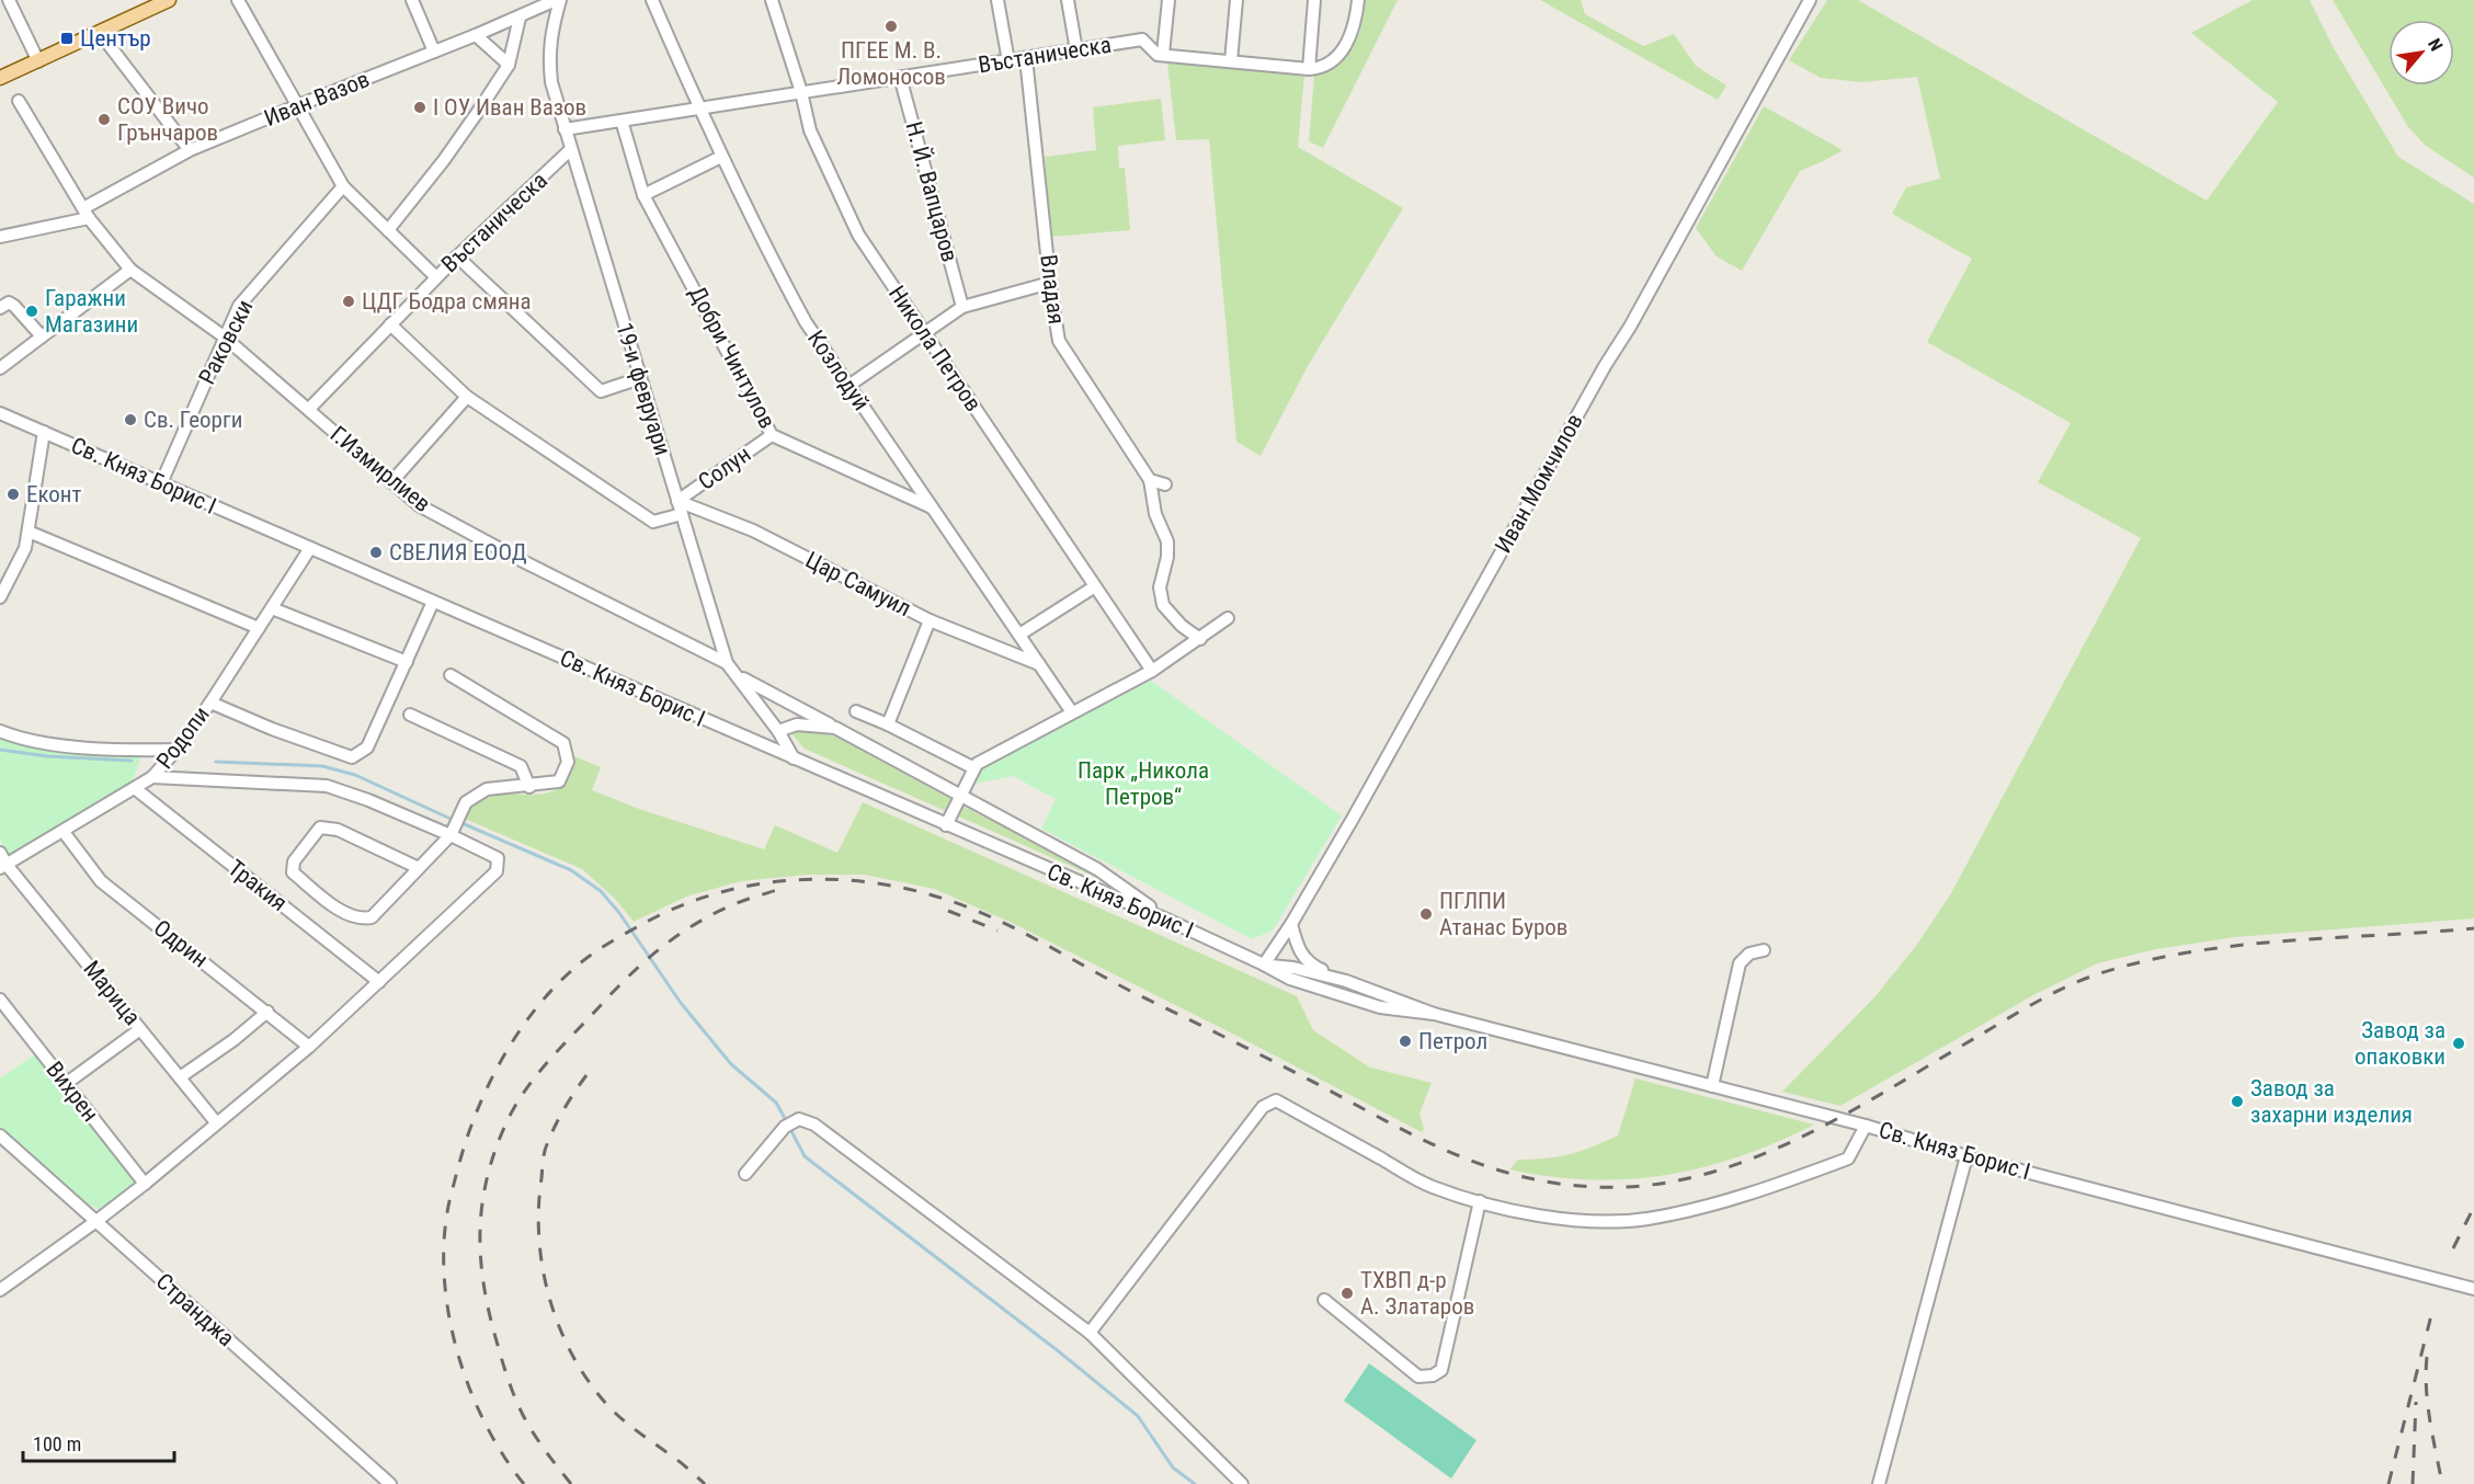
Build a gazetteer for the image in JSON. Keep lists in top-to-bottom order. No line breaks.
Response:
{"streets":{"street":["Въстаническа","Иван Вазов","Н. Й. Вапцаров","Владая","Раковски","Никола Петров","Добри Чинтулов","Козлодуй","19-и февруари","Солун","Г.Измирлиев","Св. Княз Борис I","Иван Момчилов","Цар Самуил","Родопи","Тракия","Одрин","Марица","Вихрен","Странджа"]},"crossings":[["Въстаническа","Н. Й. Вапцаров"],["Въстаническа","Владая"],["Въстаническа","Никола Петров"],["Въстаническа","Добри Чинтулов"],["Въстаническа","Козлодуй"],["Въстаническа","19-и февруари"],["Въстаническа","Г.Измирлиев"],["Иван Вазов","19-и февруари"],["Иван Вазов","Г.Измирлиев"],["Раковски","Г.Измирлиев"],["Раковски","Св. Княз Борис I"],["Добри Чинтулов","Козлодуй"],["Добри Чинтулов","Солун"],["Козлодуй","Цар Самуил"],["19-и февруари","Солун"],["19-и февруари","Г.Измирлиев"],["19-и февруари","Св. Княз Борис I"],["19-и февруари","Цар Самуил"],["Солун","Цар Самуил"],["Св. Княз Борис I","Иван Момчилов"],["Св. Княз Борис I","Родопи"],["Родопи","Тракия"],["Родопи","Одрин"],["Родопи","Марица"]],"parks":["Парк „Никола Петров“"],"places":{"other":["ПГЕЕ М. В. Ломоносов","I ОУ Иван Вазов","СОУ Вичо Грънчаров","ЦДГ Бодра смяна","Гаражни Магазини","Св. Георги","Еконт","СВЕЛИЯ ЕООД","ПГЛПИ Атанас Буров","Петрол","Завод за опаковки","Завод за захарни изделия","ТХВП д-р А. Златаров"],"transit":["Център"]},"scale_bar":"100 m","north":"top right"}
